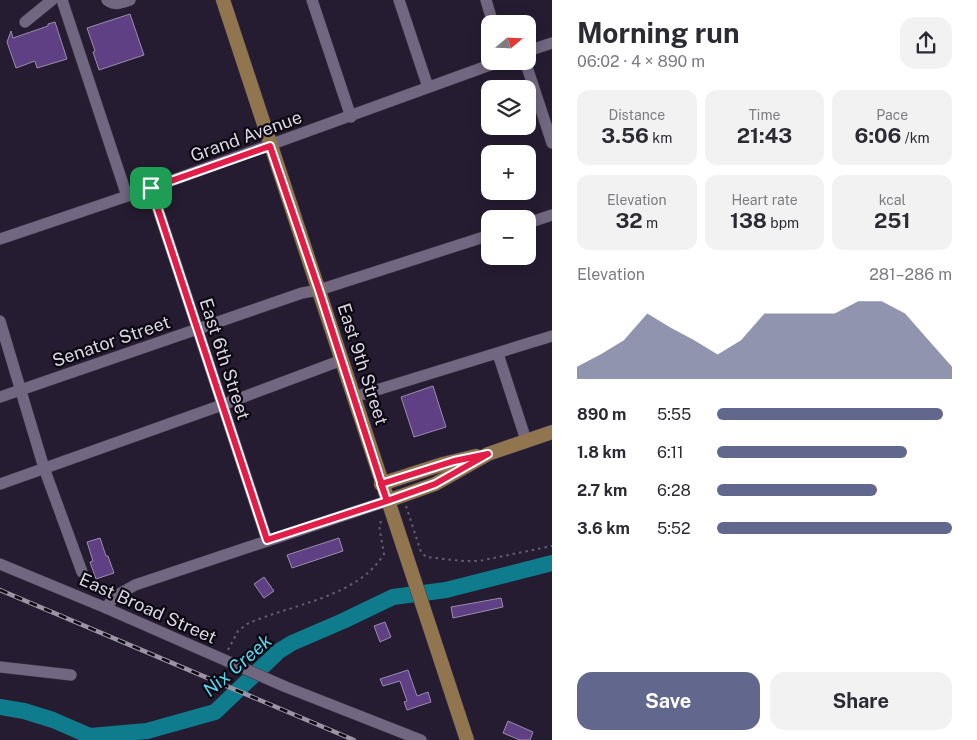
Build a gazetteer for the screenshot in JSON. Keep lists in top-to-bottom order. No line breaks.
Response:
{"streets":{"main road":["East 9th Street"],"street":["Grand Avenue","Senator Street","East 6th Street","East Broad Street"]},"crossings":[["Grand Avenue","East 6th Street"],["Grand Avenue","East 9th Street"],["Senator Street","East 6th Street"],["Senator Street","East 9th Street"]],"water":["Nix Creek"],"north":"right","page":{"heading":["Morning run","06:02 · 4 × 890 m"],"map_buttons":["+","−"],"stats":[["Distance","3.56 km"],["Time","21:43"],["Pace","6:06 /km"],["Elevation","32 m"],["Heart rate","138 bpm"],["kcal","251"]],"chart":["Elevation","281–286 m"],"list":[{"name":"890 m","note":"5:55"},{"name":"1.8 km","note":"6:11"},{"name":"2.7 km","note":"6:28"},{"name":"3.6 km","note":"5:52"}],"buttons":["Save","Share"]}}
